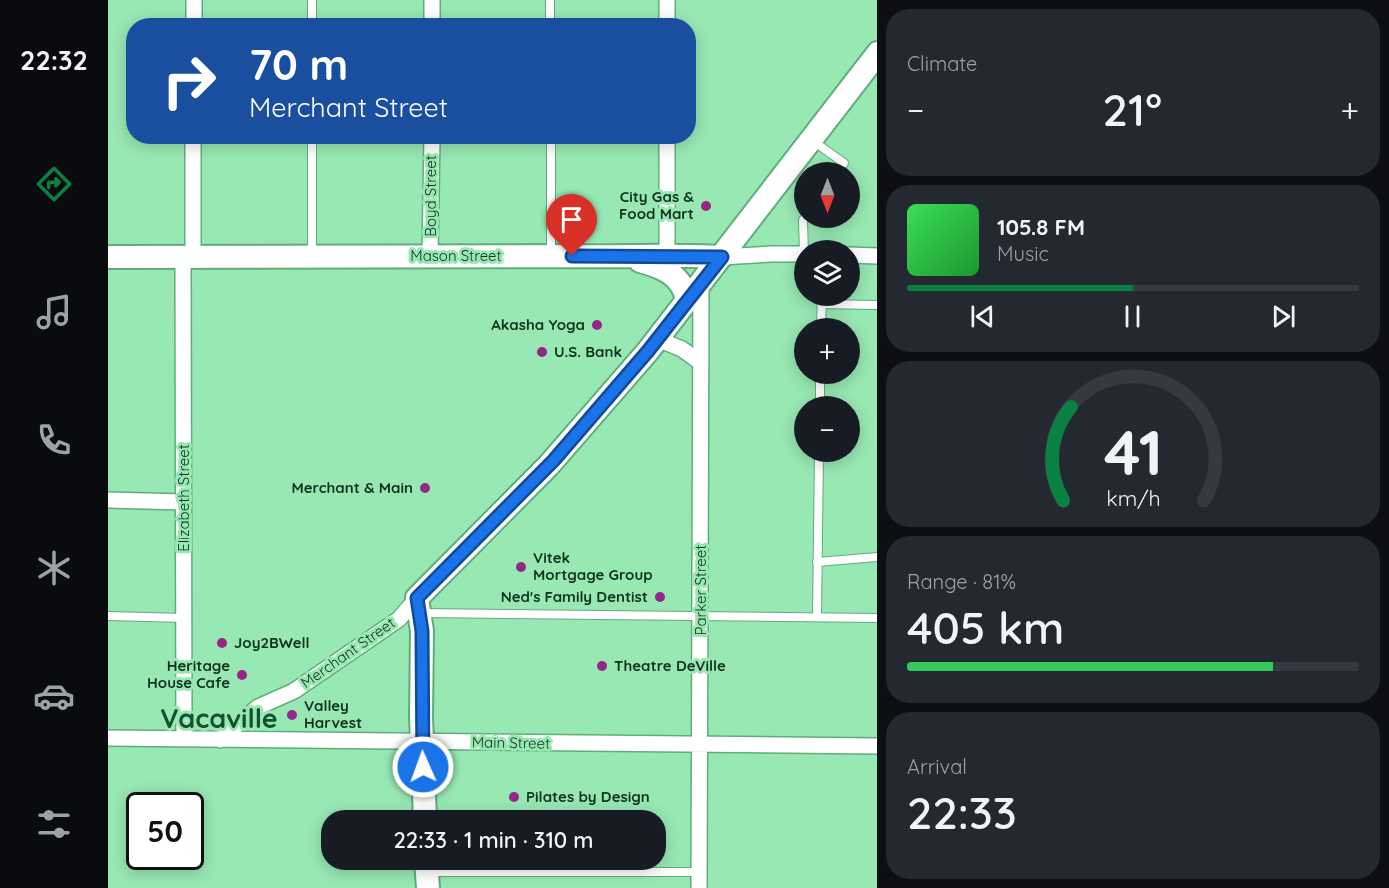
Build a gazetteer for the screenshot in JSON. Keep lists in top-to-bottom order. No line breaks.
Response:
{"streets":{"main road":["Mason Street","Merchant Street"],"street":["Boyd Street","Elizabeth Street","Parker Street","Main Street"]},"crossings":[["Boyd Street","Mason Street"],["Mason Street","Elizabeth Street"],["Mason Street","Merchant Street"],["Elizabeth Street","Main Street"],["Parker Street","Merchant Street"],["Parker Street","Main Street"],["Merchant Street","Main Street"]],"districts":["Vacaville"],"places":["City Gas & Food Mart","Akasha Yoga","U.S. Bank","Merchant & Main","Vitek Mortgage Group","Ned's Family Dentist","Joy2BWell","Theatre DeVille","Heritage House Cafe","Valley Harvest","Pilates by Design"],"north":"bottom","page":{"tabs":"22:32","tile":["Climate",["Range · 81%","405 km"],["Arrival","22:33"]],"turn":["70 m","Merchant Street"],"heat":["−","21°","+"],"map_buttons":["+","−"],"song":["105.8 FM","Music"],"limit":"50","trip":"22:33 · 1 min · 310 m","gauge":["41","km/h"]}}
